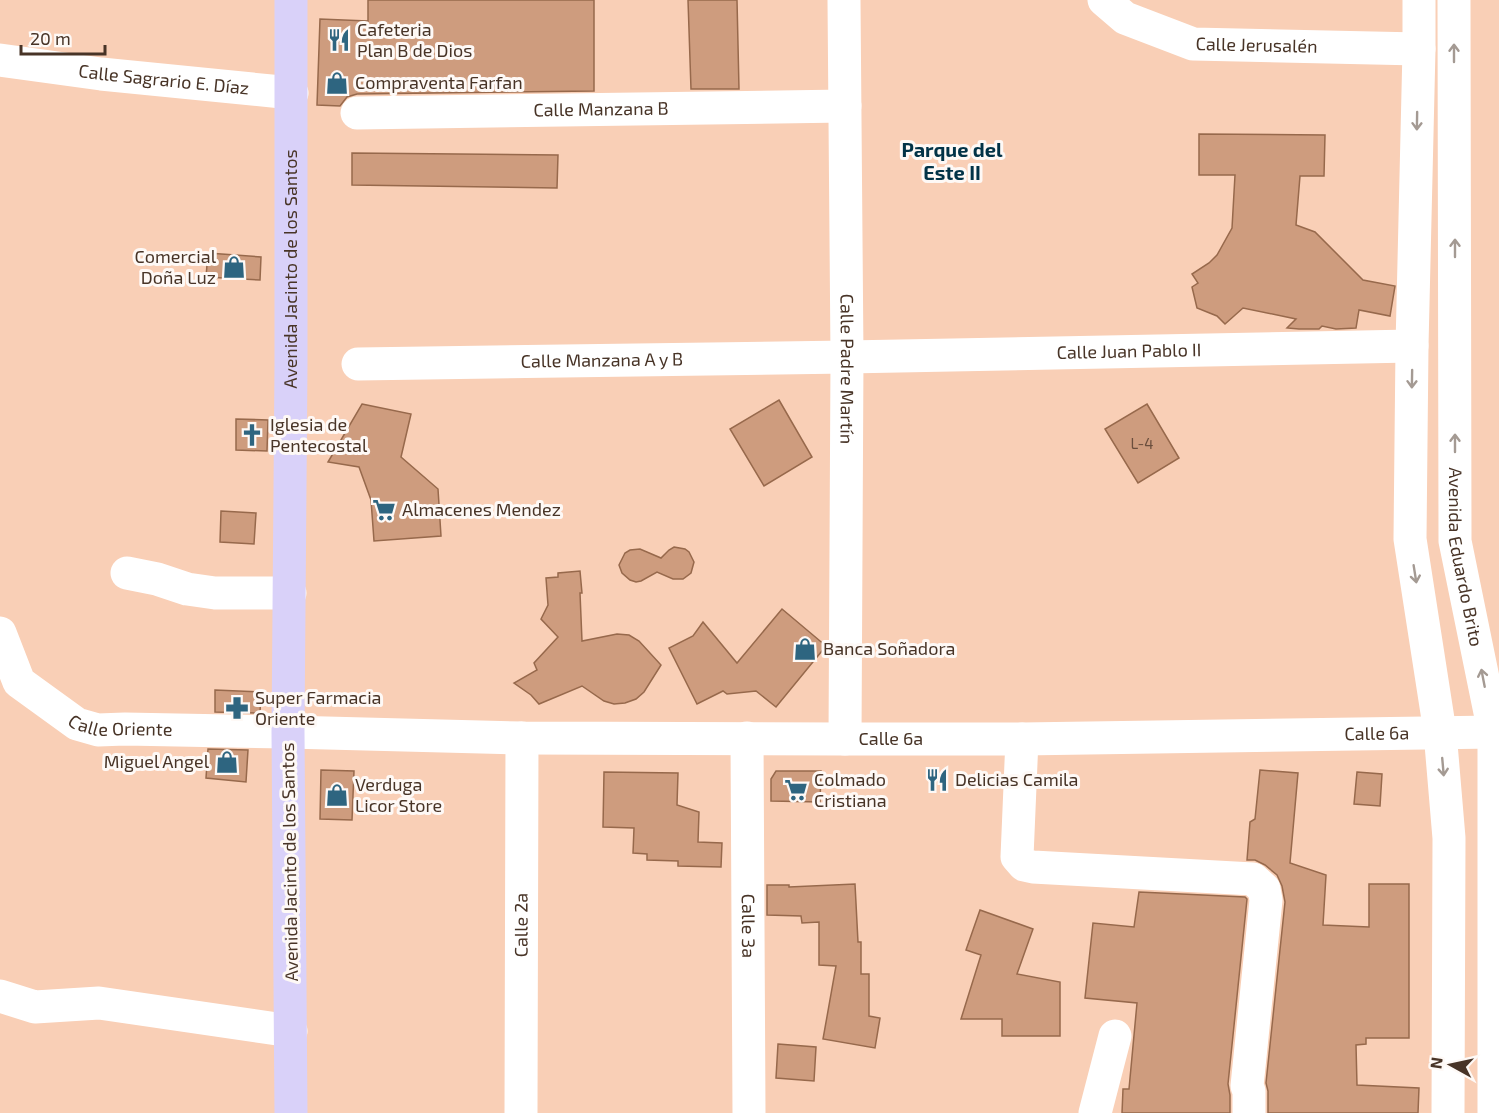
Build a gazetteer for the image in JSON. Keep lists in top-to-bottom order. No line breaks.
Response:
{"streets":{"main road":["Avenida Jacinto de los Santos"],"street":["Calle Jerusalén","Calle Sagrario E. Díaz","Calle Manzana B","Calle Juan Pablo II","Calle Manzana A y B","Calle Padre Martín","Avenida Eduardo Brito","Calle Oriente","Calle 6a","Calle 2a","Calle 3a"]},"crossings":[["Calle Sagrario E. Díaz","Avenida Jacinto de los Santos"],["Calle Manzana B","Calle Padre Martín"],["Avenida Jacinto de los Santos","Calle Oriente"],["Avenida Jacinto de los Santos","Calle 6a"],["Calle Juan Pablo II","Calle Manzana A y B"],["Calle Juan Pablo II","Calle Padre Martín"],["Calle Manzana A y B","Calle Padre Martín"],["Calle Padre Martín","Calle 6a"],["Avenida Eduardo Brito","Calle 6a"],["Calle Oriente","Calle 6a"],["Calle 6a","Calle 2a"],["Calle 6a","Calle 3a"]],"districts":["Parque del Este II"],"places":{"restaurant":["Cafeteria Plan B de Dios","Delicias Camila"],"shop":["Compraventa Farfan","Comercial Doña Luz","Banca Soñadora","Miguel Angel","Verduga Licor Store"],"church":["Iglesia de Pentecostal"],"supermarket":["Almacenes Mendez","Colmado Cristiana"],"pharmacy":["Super Farmacia Oriente"]},"house_numbers":["L-4"],"scale_bar":"20 m","north":"left"}
